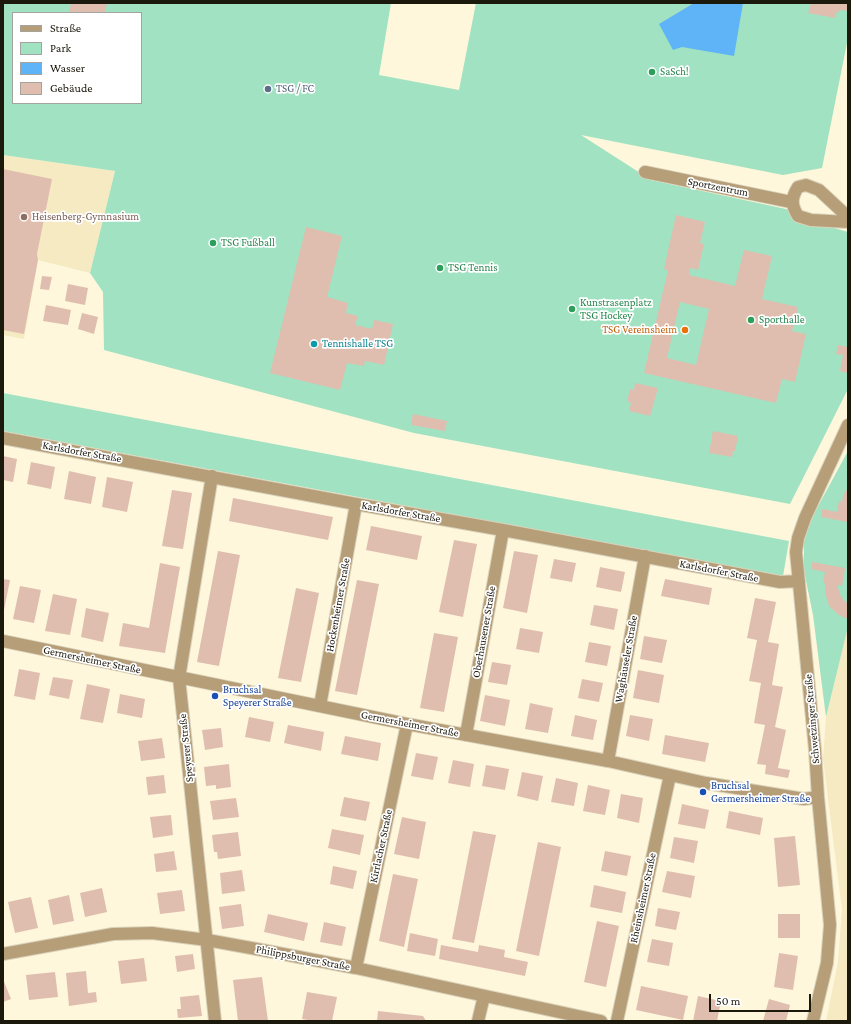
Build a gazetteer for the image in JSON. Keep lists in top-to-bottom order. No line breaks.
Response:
{"streets":{"street":["Sportzentrum","Karlsdorfer Straße","Hockenheimer Straße","Oberhausener Straße","Waghäuseler Straße","Germersheimer Straße","Schwetzinger Straße","Speyerer Straße","Kirrlacher Straße","Rheinsheimer Straße","Philippsburger Straße"]},"crossings":[["Karlsdorfer Straße","Hockenheimer Straße"],["Karlsdorfer Straße","Oberhausener Straße"],["Karlsdorfer Straße","Waghäuseler Straße"],["Karlsdorfer Straße","Schwetzinger Straße"],["Karlsdorfer Straße","Speyerer Straße"],["Hockenheimer Straße","Germersheimer Straße"],["Oberhausener Straße","Germersheimer Straße"],["Waghäuseler Straße","Germersheimer Straße"],["Germersheimer Straße","Schwetzinger Straße"],["Germersheimer Straße","Speyerer Straße"],["Germersheimer Straße","Kirrlacher Straße"],["Germersheimer Straße","Rheinsheimer Straße"],["Speyerer Straße","Philippsburger Straße"],["Kirrlacher Straße","Philippsburger Straße"]],"places":["SaSch!","TSG / FC","Heisenberg-Gymnasium","TSG Fußball","TSG Tennis","Kunstrasenplatz TSG Hockey","Sporthalle","TSG Vereinsheim","Tennishalle TSG","Bruchsal Speyerer Straße","Bruchsal Germersheimer Straße"],"legend":["Straße","Park","Wasser","Gebäude"],"scale_bar":"50 m"}
